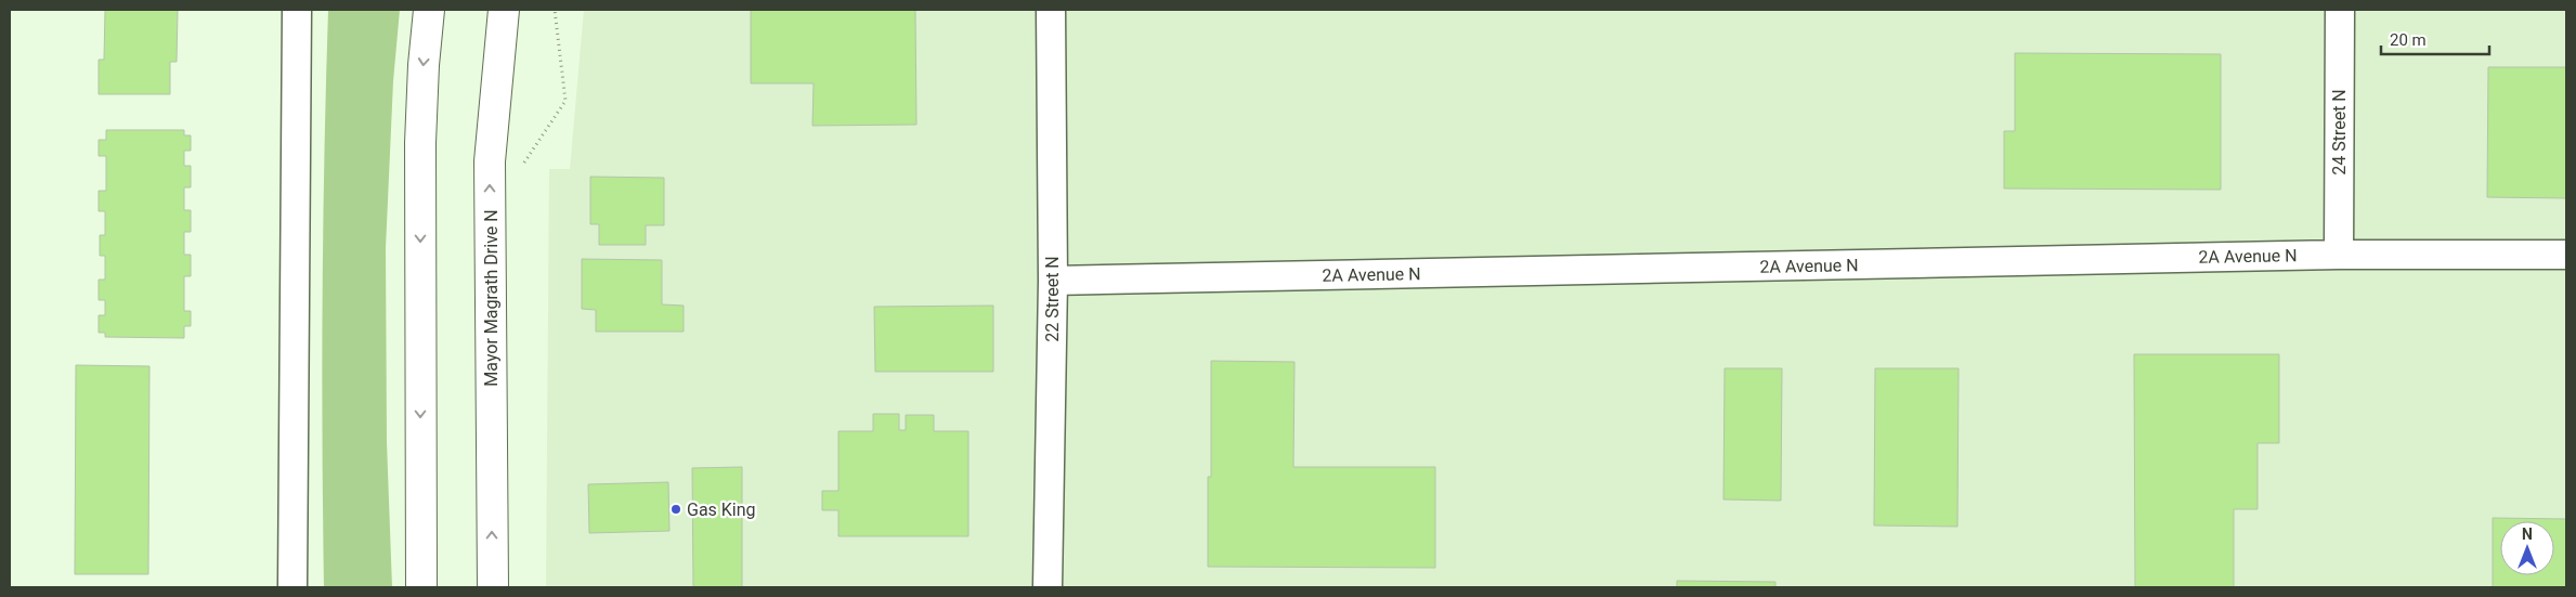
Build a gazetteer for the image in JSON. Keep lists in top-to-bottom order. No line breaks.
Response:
{"streets":{"main road":["Mayor Magrath Drive N"],"street":["24 Street N","2A Avenue N","22 Street N"]},"crossings":[["24 Street N","2A Avenue N"],["2A Avenue N","22 Street N"]],"places":["Gas King"],"scale_bar":"20 m","north":"top"}
